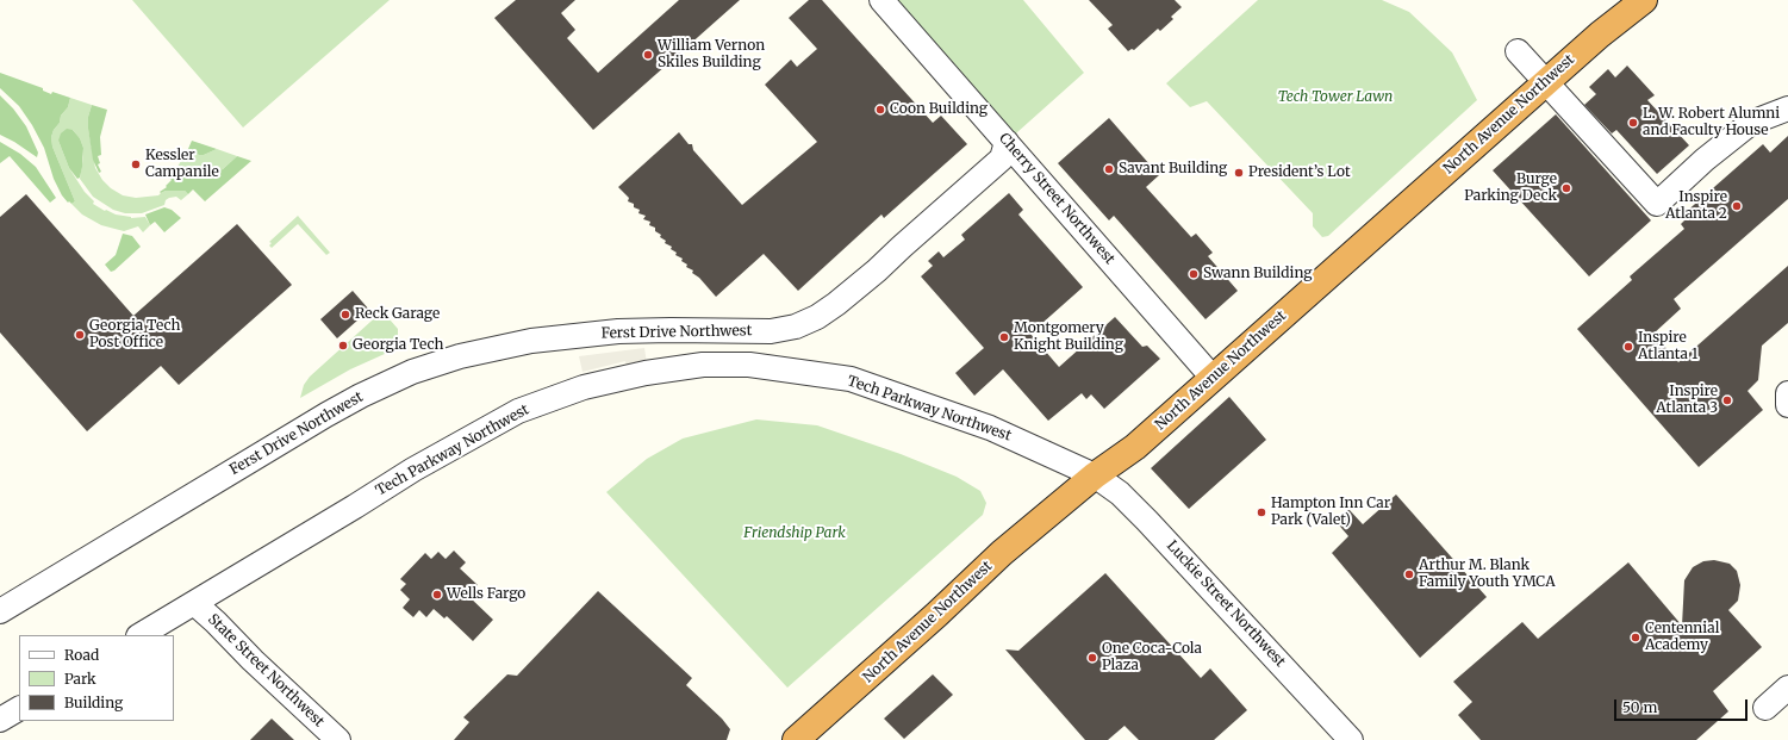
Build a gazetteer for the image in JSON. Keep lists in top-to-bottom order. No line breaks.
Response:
{"streets":{"highway":["North Avenue Northwest"],"street":["Cherry Street Northwest","Ferst Drive Northwest","Tech Parkway Northwest","Luckie Street Northwest","State Street Northwest"]},"crossings":[["North Avenue Northwest","Cherry Street Northwest"],["North Avenue Northwest","Tech Parkway Northwest"],["North Avenue Northwest","Luckie Street Northwest"],["Cherry Street Northwest","Ferst Drive Northwest"],["Tech Parkway Northwest","Luckie Street Northwest"],["Tech Parkway Northwest","State Street Northwest"]],"parks":["Tech Tower Lawn","Friendship Park"],"places":["William Vernon Skiles Building","Coon Building","L. W. Robert Alumni and Faculty House","Kessler Campanile","Savant Building","President’s Lot","Burge Parking Deck","Inspire Atlanta 2","Swann Building","Reck Garage","Georgia Tech Post Office","Montgomery Knight Building","Georgia Tech","Inspire Atlanta 1","Inspire Atlanta 3","Hampton Inn Car Park (Valet)","Arthur M. Blank Family Youth YMCA","Wells Fargo","Centennial Academy","One Coca-Cola Plaza"],"legend":["Road","Park","Building"],"scale_bar":"50 m"}
